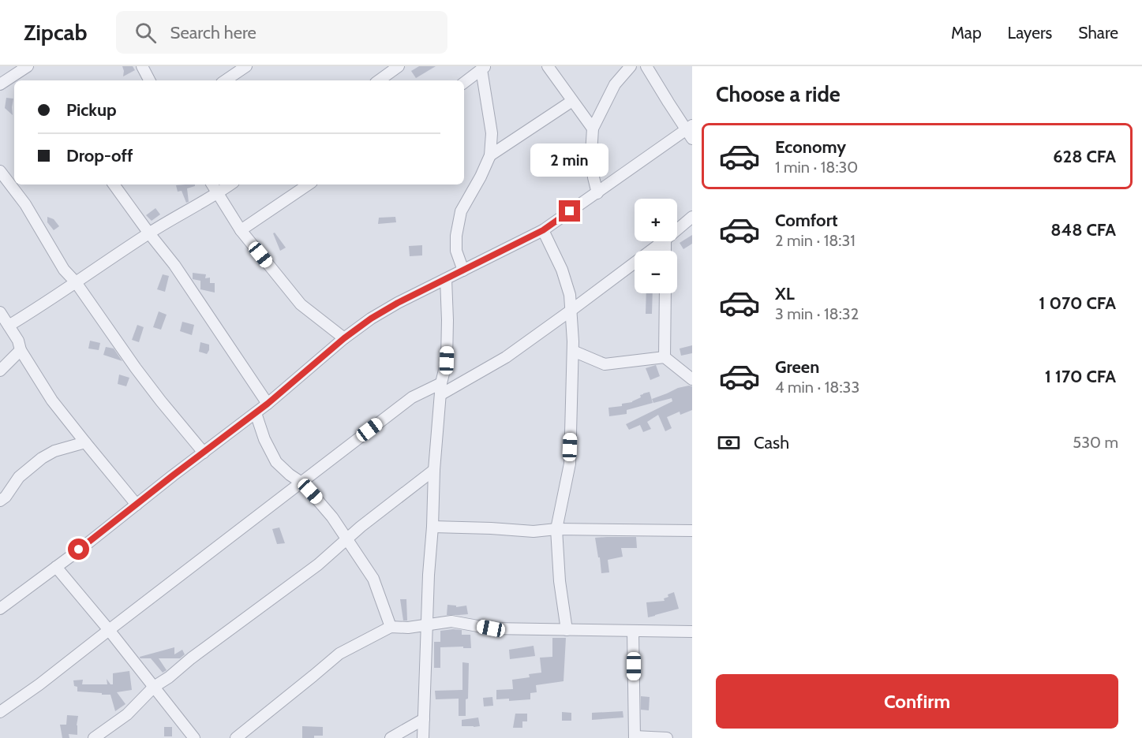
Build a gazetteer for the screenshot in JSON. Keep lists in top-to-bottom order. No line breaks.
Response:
{"page":{"header":"Zipcab","search":"Search here","nav":["Map","Layers","Share"],"heading":"Choose a ride","banner":["Pickup","Drop-off"],"list":[{"name":"Economy","note":"1 min · 18:30","value":"628 CFA"},{"name":"Comfort","note":"2 min · 18:31","value":"848 CFA"},{"name":"XL","note":"3 min · 18:32","value":"1 070 CFA"},{"name":"Green","note":"4 min · 18:33","value":"1 170 CFA"}],"bubble":"2 min","map_buttons":["+","−"],"pay":["Cash","530 m"],"buttons":"Confirm"}}
